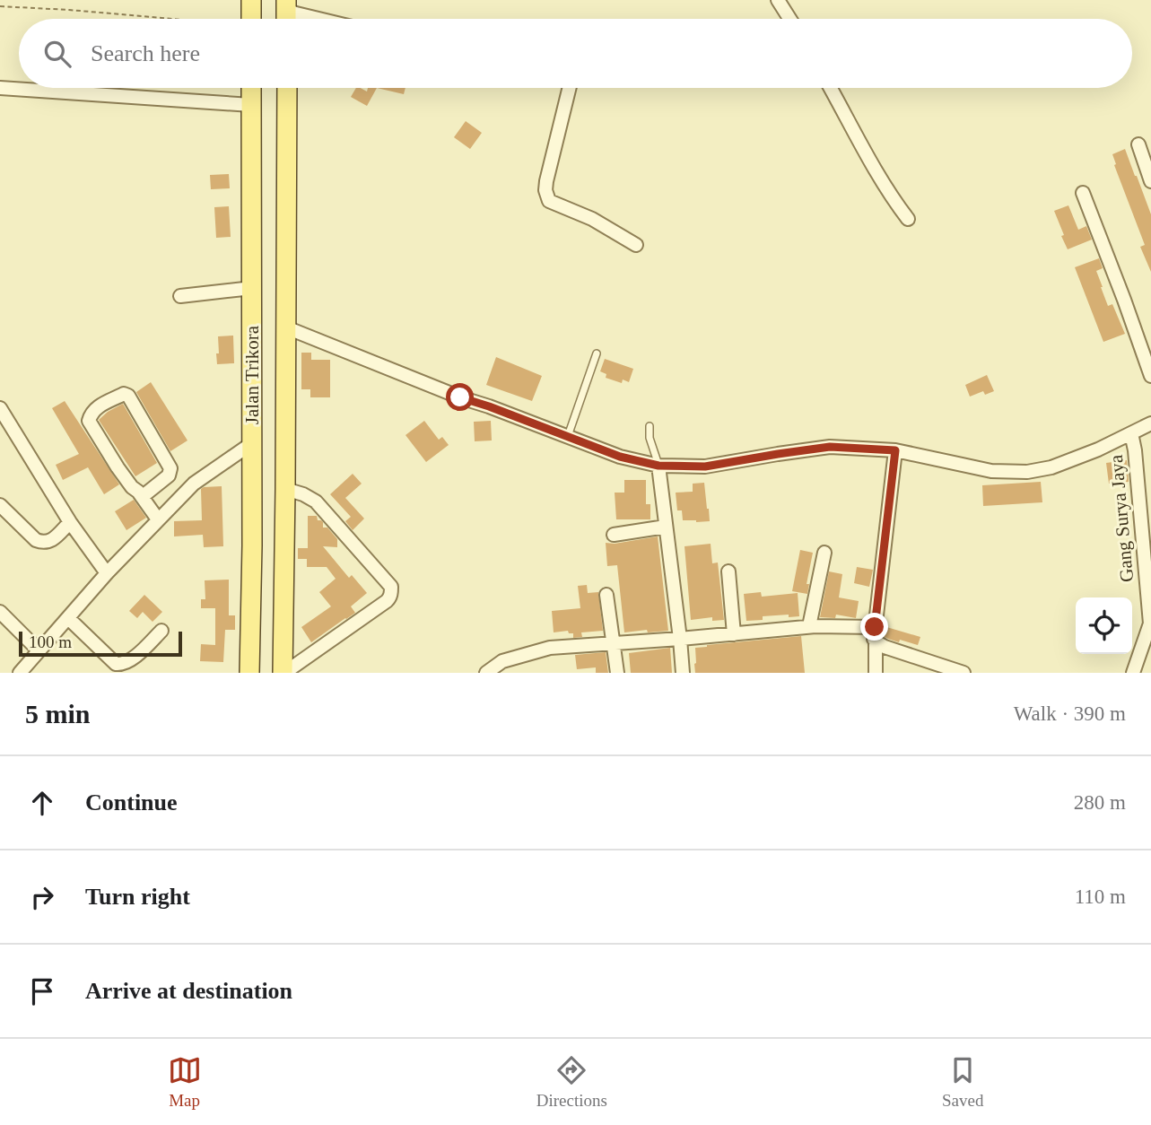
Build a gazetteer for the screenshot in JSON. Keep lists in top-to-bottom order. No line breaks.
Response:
{"streets":{"main road":["Jalan Trikora"],"street":["Gang Surya Jaya"]},"scale_bar":"100 m","page":{"search":"Search here","scale":"100 m","heading":["5 min","Walk · 390 m"],"list":[["Continue","280 m"],["Turn right","110 m"],"Arrive at destination"],"nav":["Map","Directions","Saved"]}}
